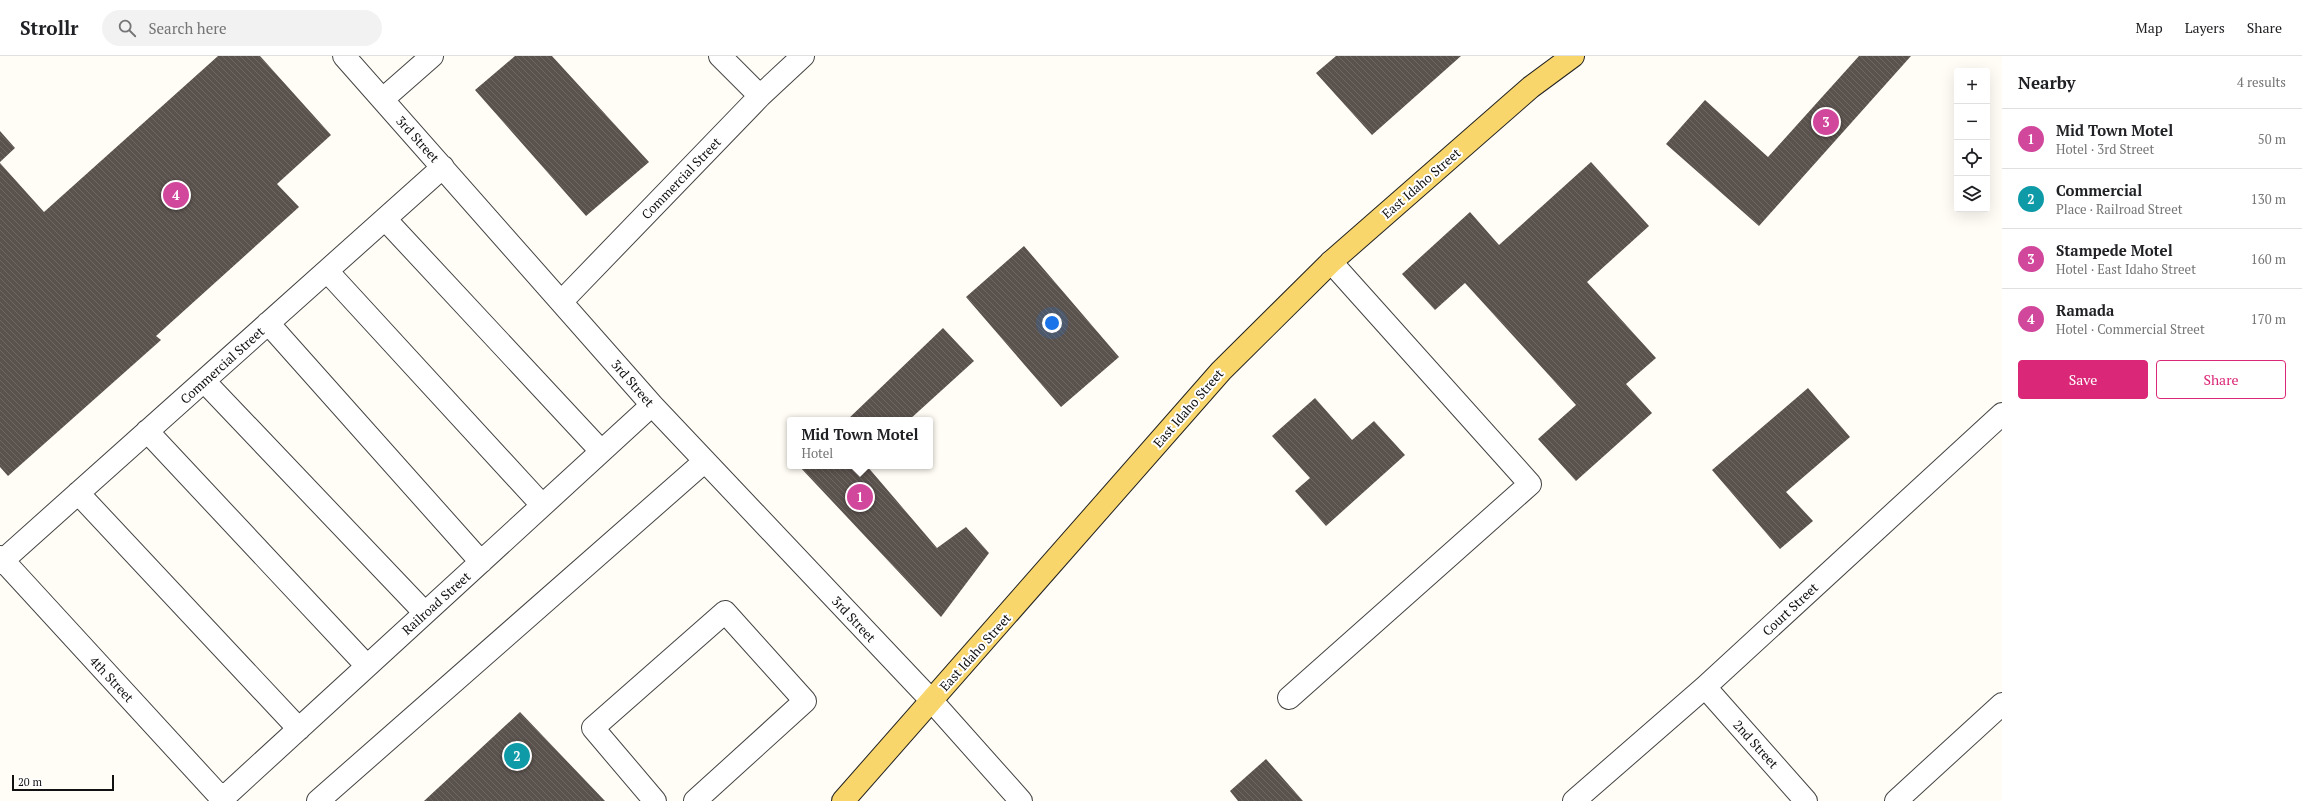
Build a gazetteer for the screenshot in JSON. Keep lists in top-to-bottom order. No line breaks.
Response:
{"streets":{"main road":["East Idaho Street"],"street":["3rd Street","Commercial Street","Railroad Street","Court Street","4th Street","2nd Street"]},"crossings":[["3rd Street","Commercial Street"],["3rd Street","East Idaho Street"],["3rd Street","Railroad Street"],["Commercial Street","4th Street"],["Railroad Street","4th Street"],["Court Street","2nd Street"]],"scale_bar":"20 m","page":{"header":"Strollr","search":"Search here","nav":["Map","Layers","Share"],"heading":["Nearby","4 results"],"map_buttons":["+","−"],"pins":["3","4","1","2"],"list":[{"mark":"1","name":"Mid Town Motel","note":"Hotel · 3rd Street","value":"50 m"},{"mark":"2","name":"Commercial","note":"Place · Railroad Street","value":"130 m"},{"mark":"3","name":"Stampede Motel","note":"Hotel · East Idaho Street","value":"160 m"},{"mark":"4","name":"Ramada","note":"Hotel · Commercial Street","value":"170 m"}],"buttons":["Save","Share"],"popup":["Mid Town Motel","Hotel"],"scale":"20 m"}}
